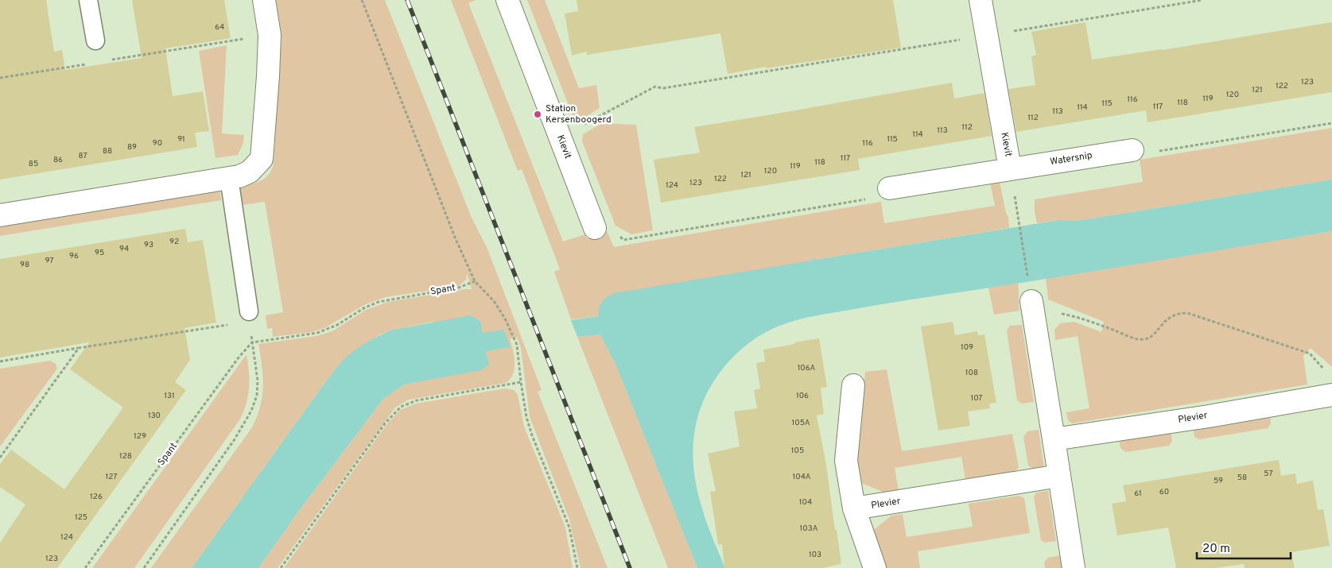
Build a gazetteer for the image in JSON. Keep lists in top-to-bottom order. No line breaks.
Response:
{"streets":{"street":["Kievit","Watersnip","Plevier"],"path":["Spant"]},"crossings":[["Kievit","Watersnip"]],"places":["Station Kersenboogerd"],"house_numbers":["64","123","122","121","120","119","116","118","115","117","114","113","112","112","113","114","91","115","90","116","89","88","87","117","86","118","85","119","120","121","122","123","124","92","93","94","95","96","97","98","109","106A","108","131","106","107","130","105A","129","105","128","57","127","104A","58","59","60","61","126","104","125","103A","124","103","123"],"scale_bar":"20 m"}
